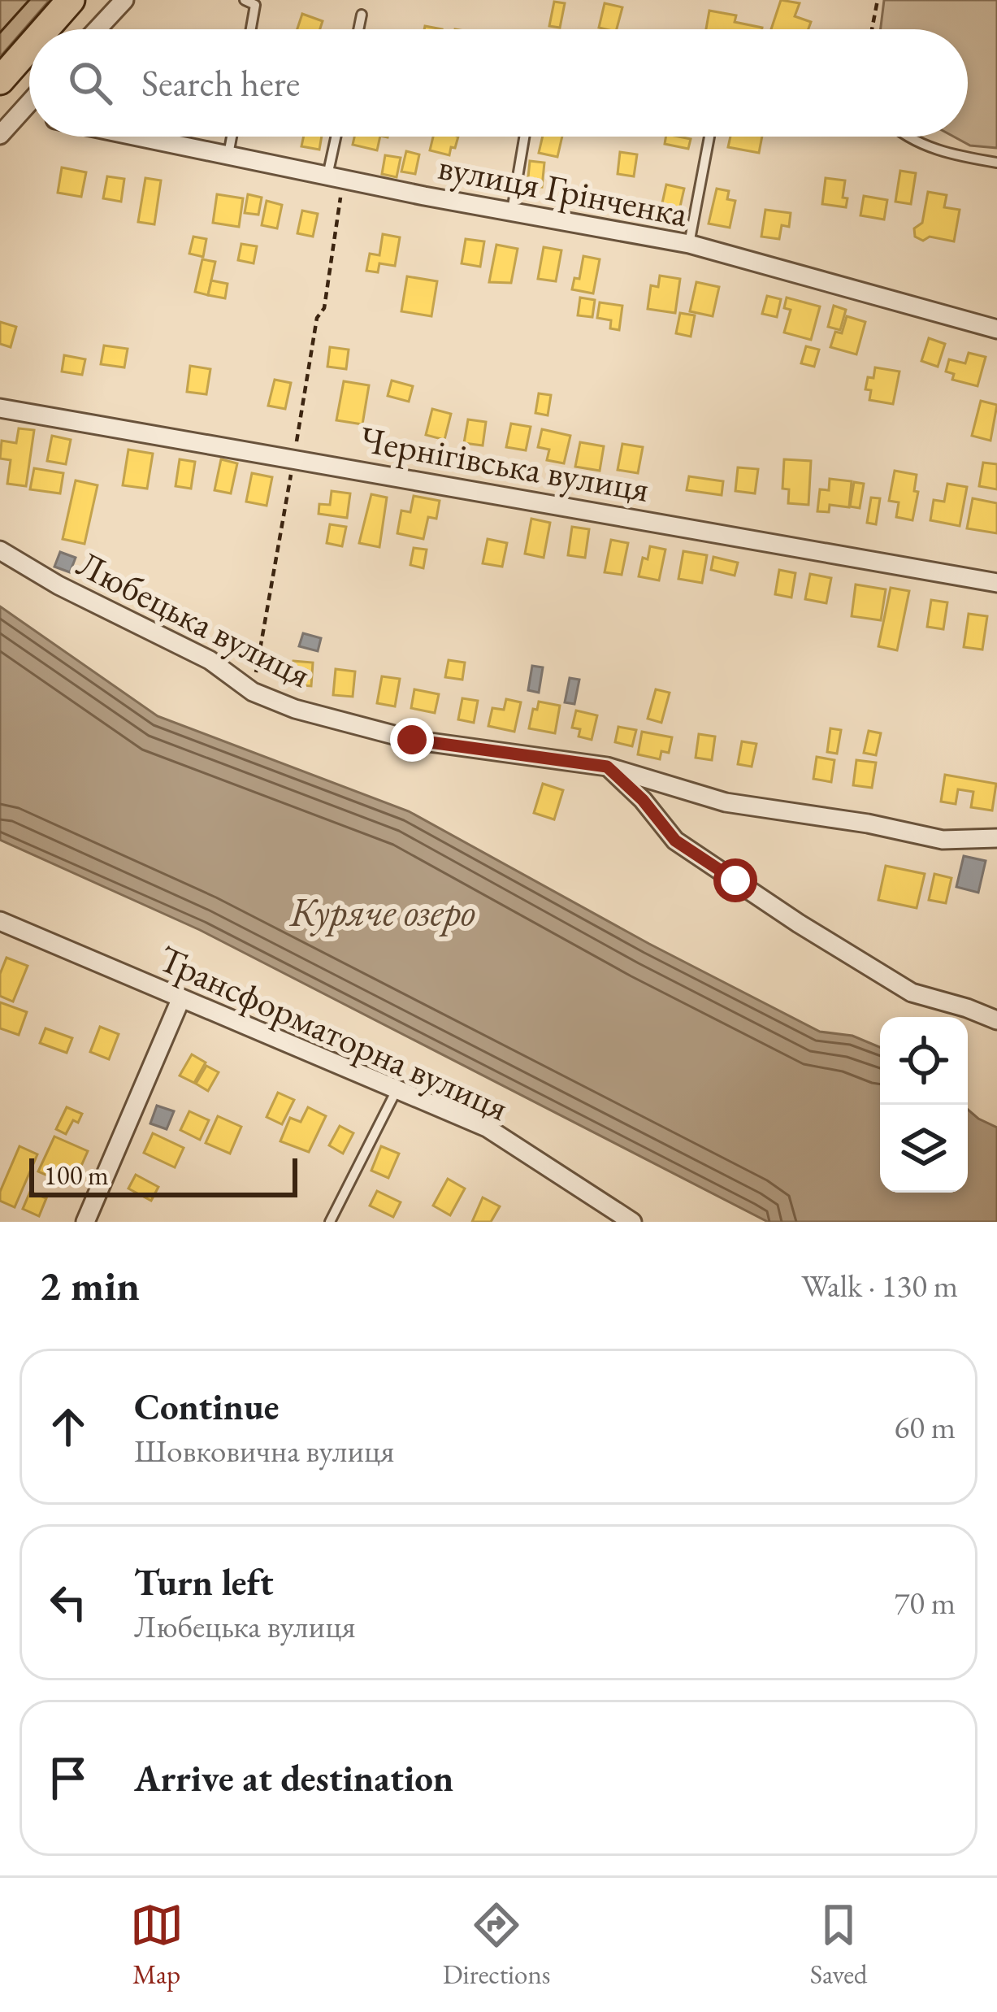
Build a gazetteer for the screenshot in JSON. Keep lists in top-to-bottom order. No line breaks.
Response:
{"streets":{"street":["вулиця Грінченка","Чернігівська вулиця","Любецька вулиця","Трансформаторна вулиця"]},"water":["Куряче озеро"],"scale_bar":"100 m","page":{"search":"Search here","scale":"100 m","heading":["2 min","Walk · 130 m"],"list":[["Continue","Шовковична вулиця","60 m"],["Turn left","Любецька вулиця","70 m"],"Arrive at destination"],"nav":["Map","Directions","Saved"]}}
